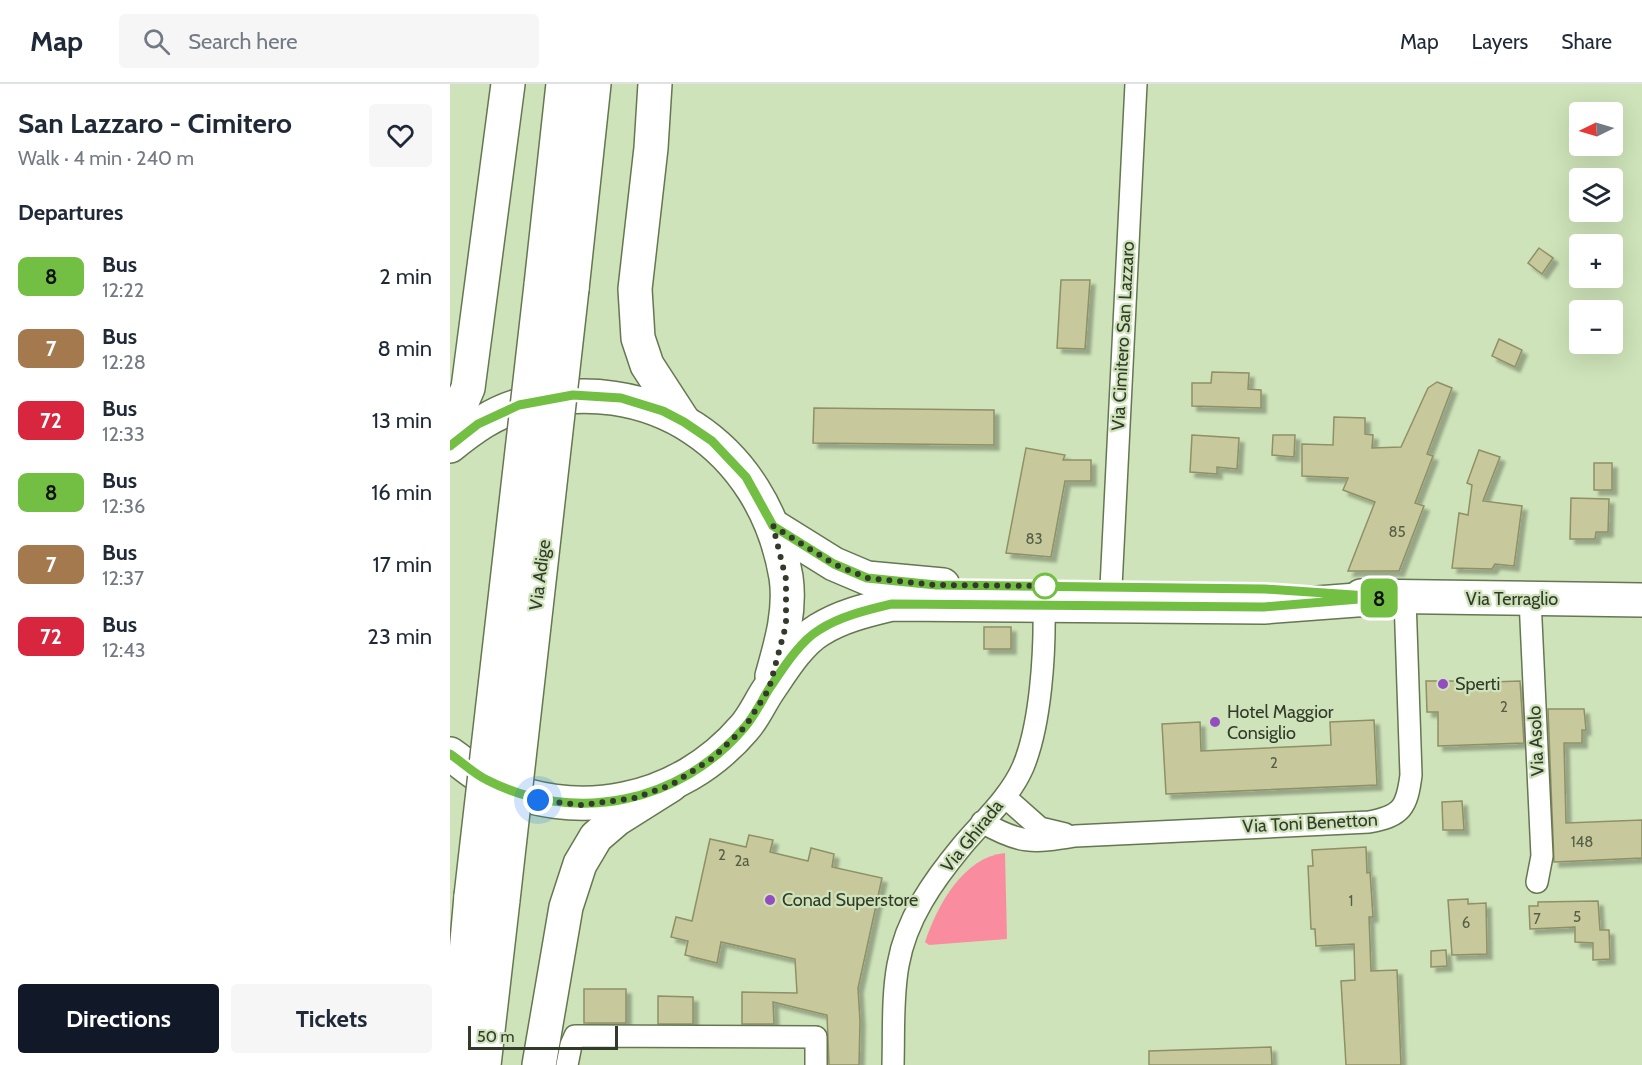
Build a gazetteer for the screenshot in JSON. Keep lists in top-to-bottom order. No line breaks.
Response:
{"streets":{"main road":["Via Adige","Via Terraglio"],"street":["Via Cimitero San Lazzaro","Via Asolo","Via Toni Benetton","Via Ghirada"]},"crossings":[["Via Cimitero San Lazzaro","Via Terraglio"],["Via Terraglio","Via Asolo"],["Via Terraglio","Via Toni Benetton"],["Via Terraglio","Via Ghirada"],["Via Toni Benetton","Via Ghirada"]],"places":["Sperti","Hotel Maggior Consiglio","Conad Superstore"],"lines":["bus line 8"],"house_numbers":["85","83","2","2","148","2","2a","1","5","7","6"],"scale_bar":"50 m","north":"left","page":{"header":"Map","search":"Search here","nav":["Map","Layers","Share"],"heading":[["San Lazzaro - Cimitero","Walk · 4 min · 240 m"],"Departures"],"on_map":"8","map_buttons":["+","−"],"list":[{"mark":"8","name":"Bus","note":"12:22","value":"2 min"},{"mark":"7","name":"Bus","note":"12:28","value":"8 min"},{"mark":"72","name":"Bus","note":"12:33","value":"13 min"},{"mark":"8","name":"Bus","note":"12:36","value":"16 min"},{"mark":"7","name":"Bus","note":"12:37","value":"17 min"},{"mark":"72","name":"Bus","note":"12:43","value":"23 min"}],"buttons":["Directions","Tickets"],"scale":"50 m"}}
